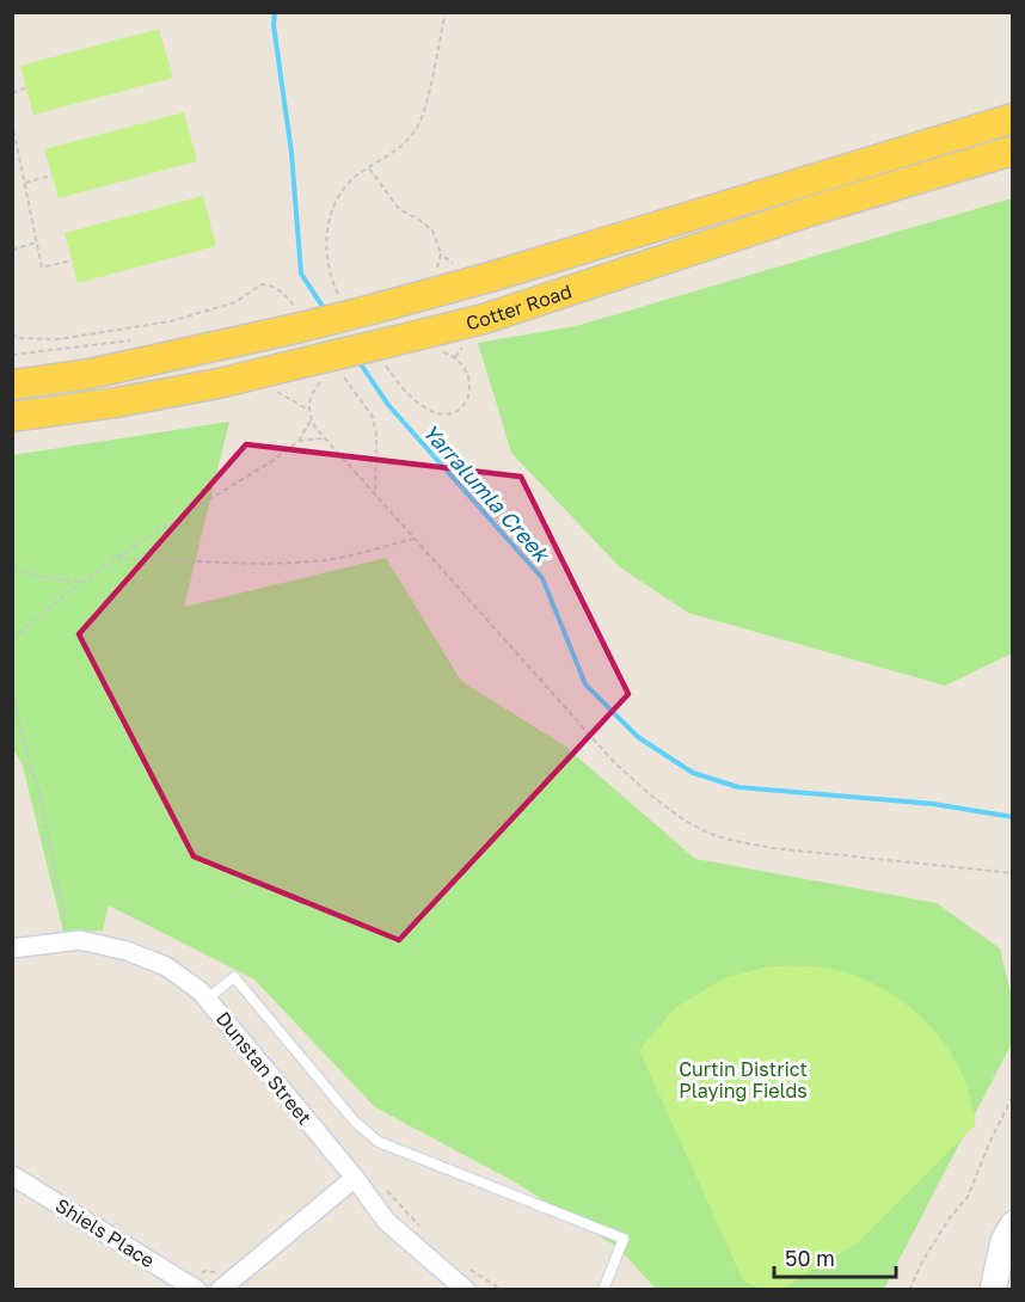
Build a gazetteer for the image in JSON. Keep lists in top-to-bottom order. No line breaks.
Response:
{"streets":{"main road":["Cotter Road"],"street":["Dunstan Street","Shiels Place"]},"water":["Yarralumla Creek"],"parks":["Curtin District Playing Fields"],"scale_bar":"50 m"}
